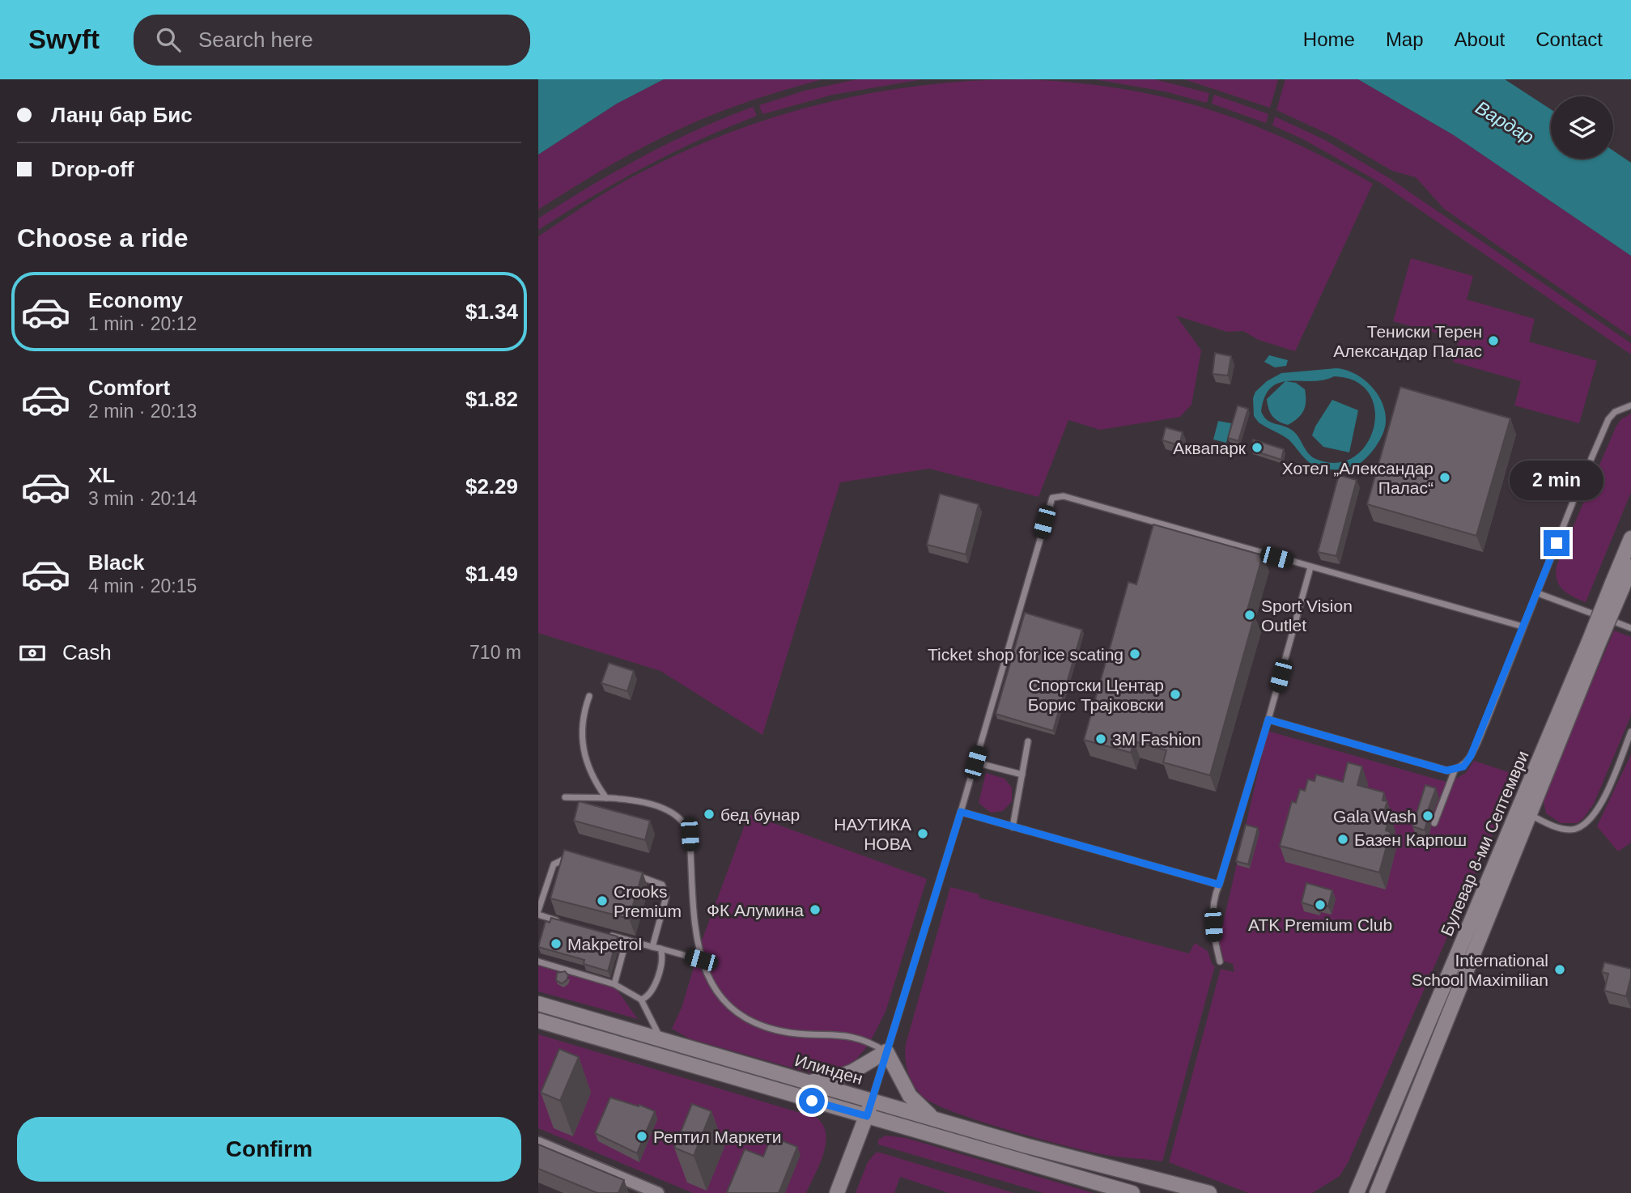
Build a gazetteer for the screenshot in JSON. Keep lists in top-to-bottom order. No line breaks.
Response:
{"streets":{"street":["Булевар 8-ми Септември","Илинден"]},"water":["Вардар"],"places":["Тениски Терен Александар Палас","Аквапарк","Хотел „Александар Палас“","Sport Vision Outlet","Ticket shop for ice scating","Спортски Центар Борис Трајковски","3M Fashion","бед бунар","Gala Wash","НАУТИКА НОВА","Базен Карпош","Crooks Premium","ATK Premium Club","ФК Алумина","Makpetrol","International School Maximilian","Рептил Маркети"],"page":{"header":"Swyft","search":"Search here","nav":["Home","Map","About","Contact"],"banner":["Ланџ бар Бис","Drop-off"],"heading":"Choose a ride","list":[{"name":"Economy","note":"1 min · 20:12","value":"$1.34"},{"name":"Comfort","note":"2 min · 20:13","value":"$1.82"},{"name":"XL","note":"3 min · 20:14","value":"$2.29"},{"name":"Black","note":"4 min · 20:15","value":"$1.49"}],"bubble":"2 min","pay":["Cash","710 m"],"buttons":"Confirm"}}
